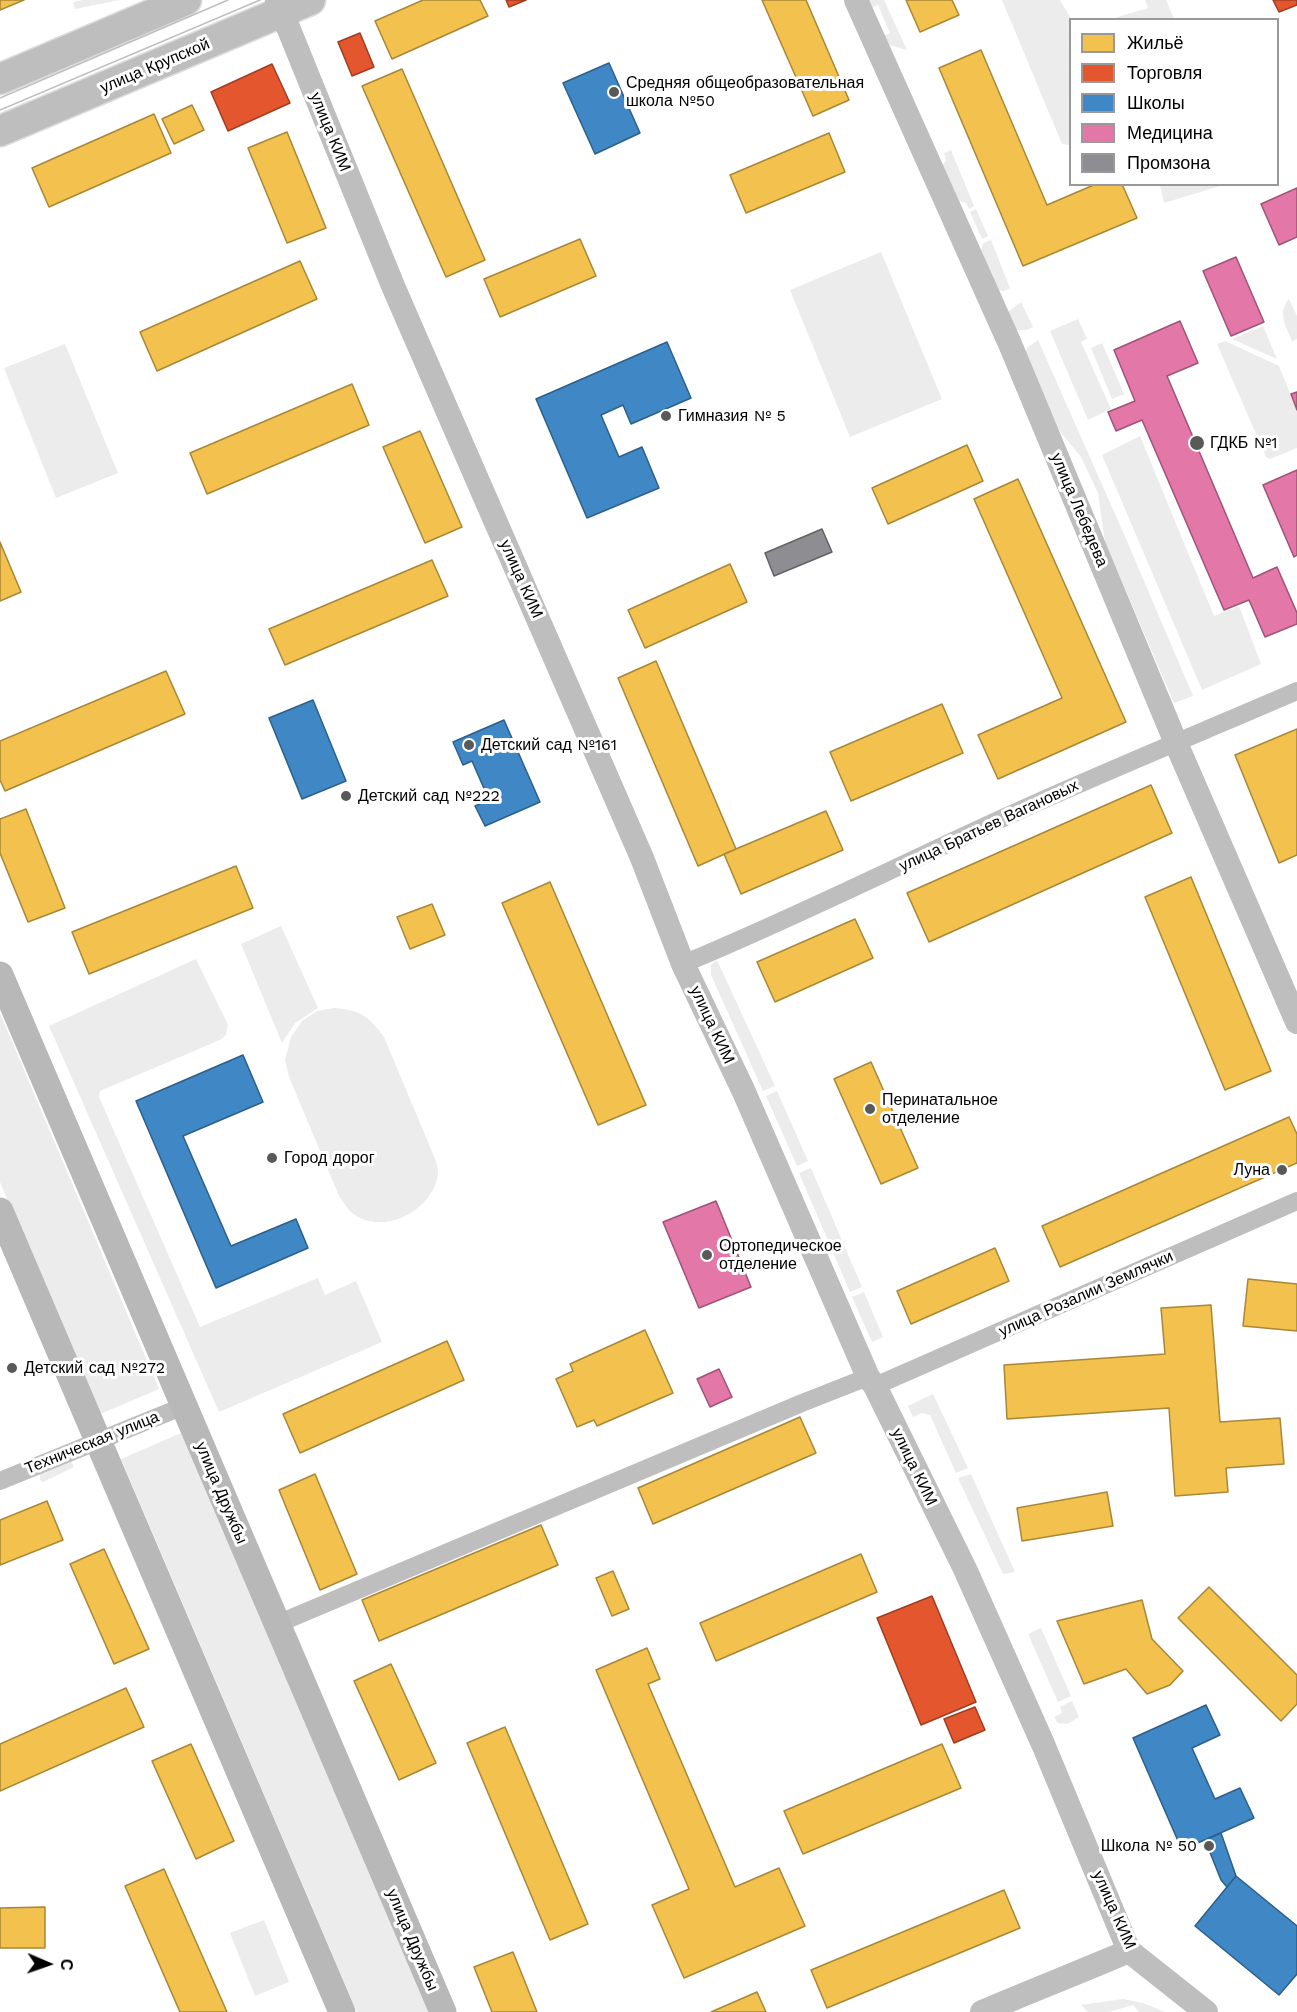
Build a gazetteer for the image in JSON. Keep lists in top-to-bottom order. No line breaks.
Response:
{"streets":{"main road":["улица Крупской","улица Дружбы"],"street":["улица КИМ","улица Лебедева","улица Братьев Вагановых","улица Розалии Землячки","Техническая улица"]},"crossings":[["улица Крупской","улица КИМ"],["улица КИМ","улица Братьев Вагановых"],["улица КИМ","улица Розалии Землячки"],["улица Лебедева","улица Братьев Вагановых"],["улица Розалии Землячки","улица Дружбы"],["Техническая улица","улица Дружбы"]],"places":["Средняя общеобразовательная школа №50","Гимназия № 5","ГДКБ №1","Детский сад №161","Детский сад №222","Перинатальное отделение","Город дорог","Луна","Ортопедическое отделение","Детский сад №272","Школа № 50"],"legend":["Жильё","Торговля","Школы","Медицина","Промзона"],"north":"right"}
